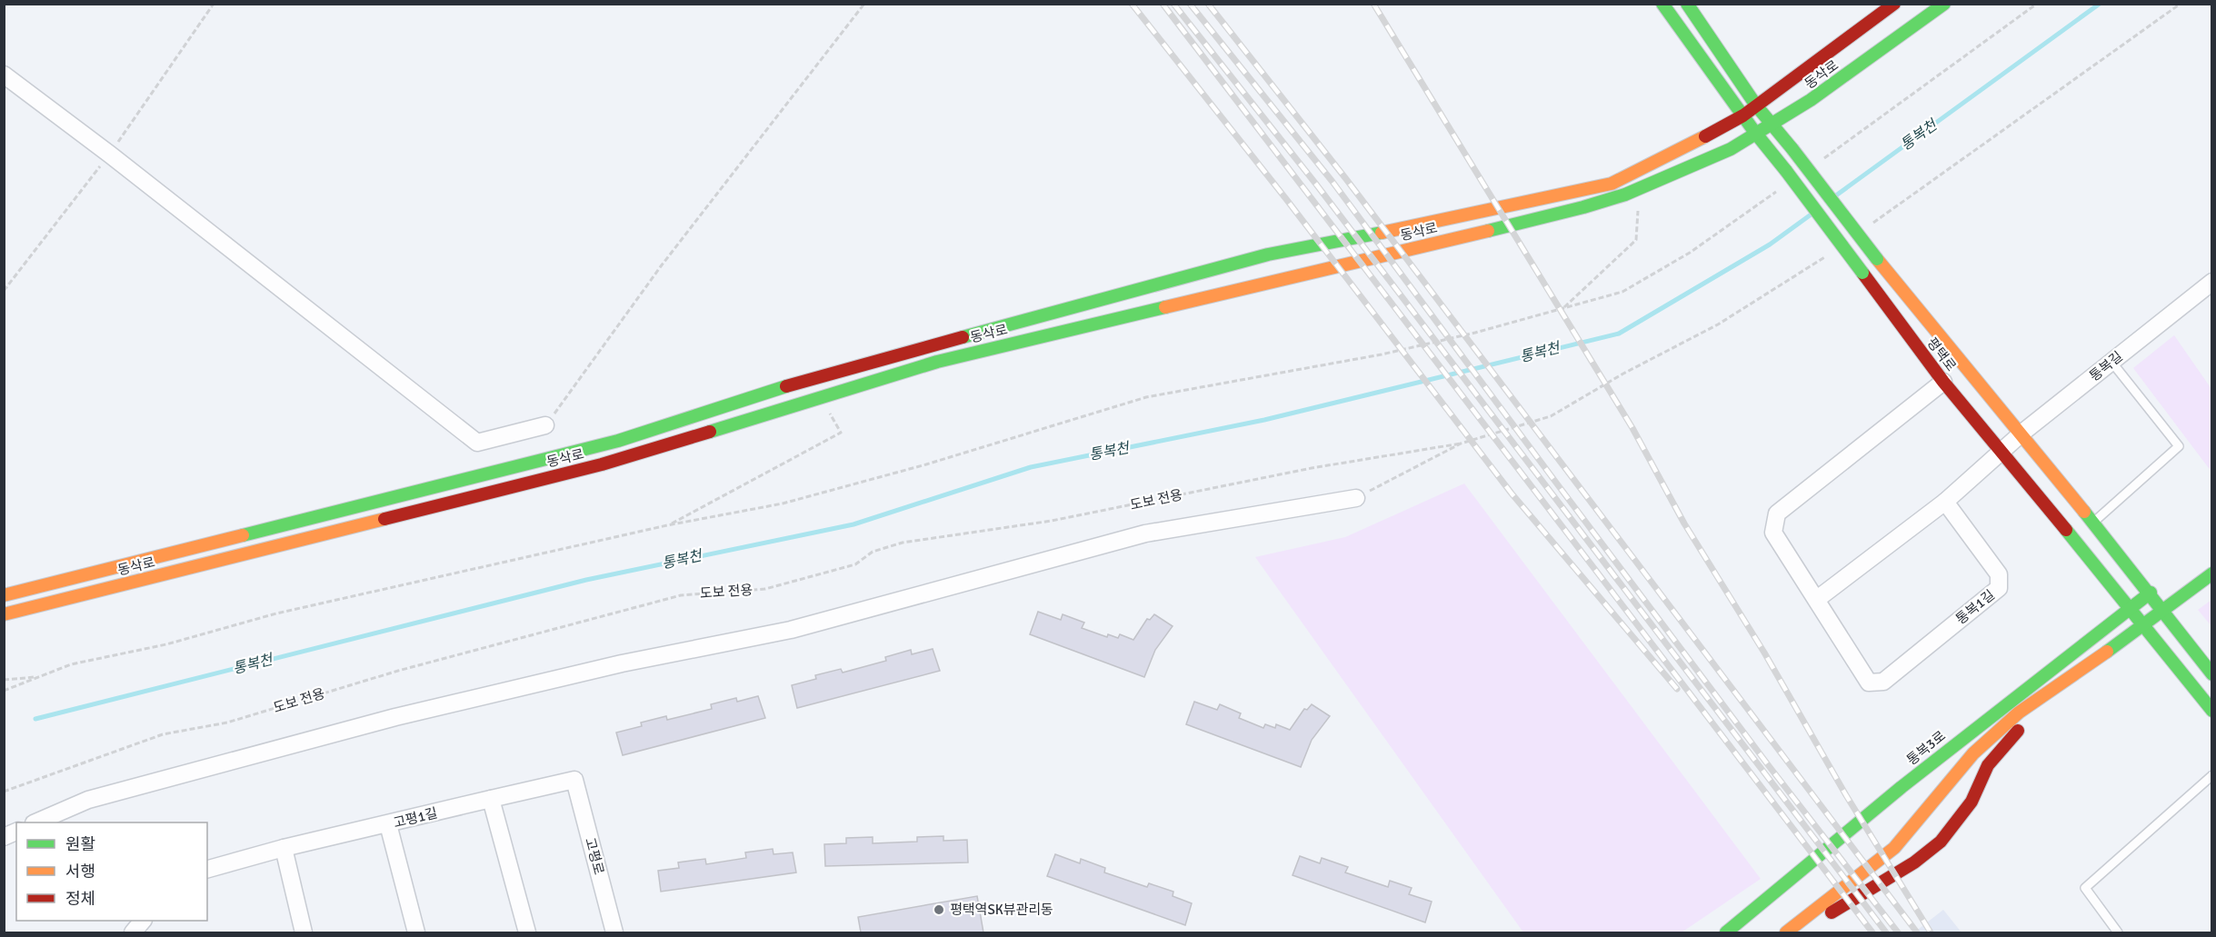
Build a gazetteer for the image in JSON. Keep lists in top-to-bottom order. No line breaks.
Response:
{"streets":{"street":["동삭로","평택로","통복길","통복1길","통복3로","고평1길","고평로"],"path":["도보 전용"]},"crossings":[["동삭로","평택로"],["평택로","통복길"],["평택로","통복1길"],["평택로","통복3로"],["통복길","통복1길"],["고평1길","고평로"]],"water":["통복천"],"places":["평택역SK뷰관리동"],"legend":["원활","서행","정체"]}
